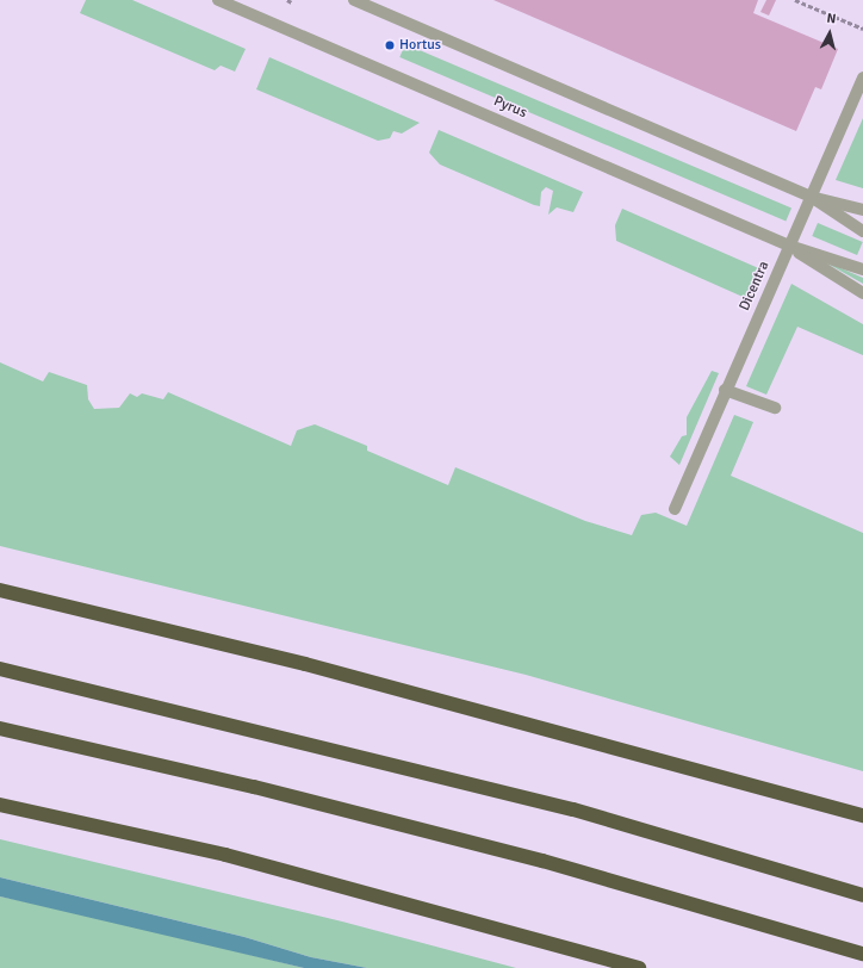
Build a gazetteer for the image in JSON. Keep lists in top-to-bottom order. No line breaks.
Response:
{"streets":{"street":["Pyrus","Dicentra"]},"crossings":[["Pyrus","Dicentra"]],"places":["Hortus"],"north":"top"}
